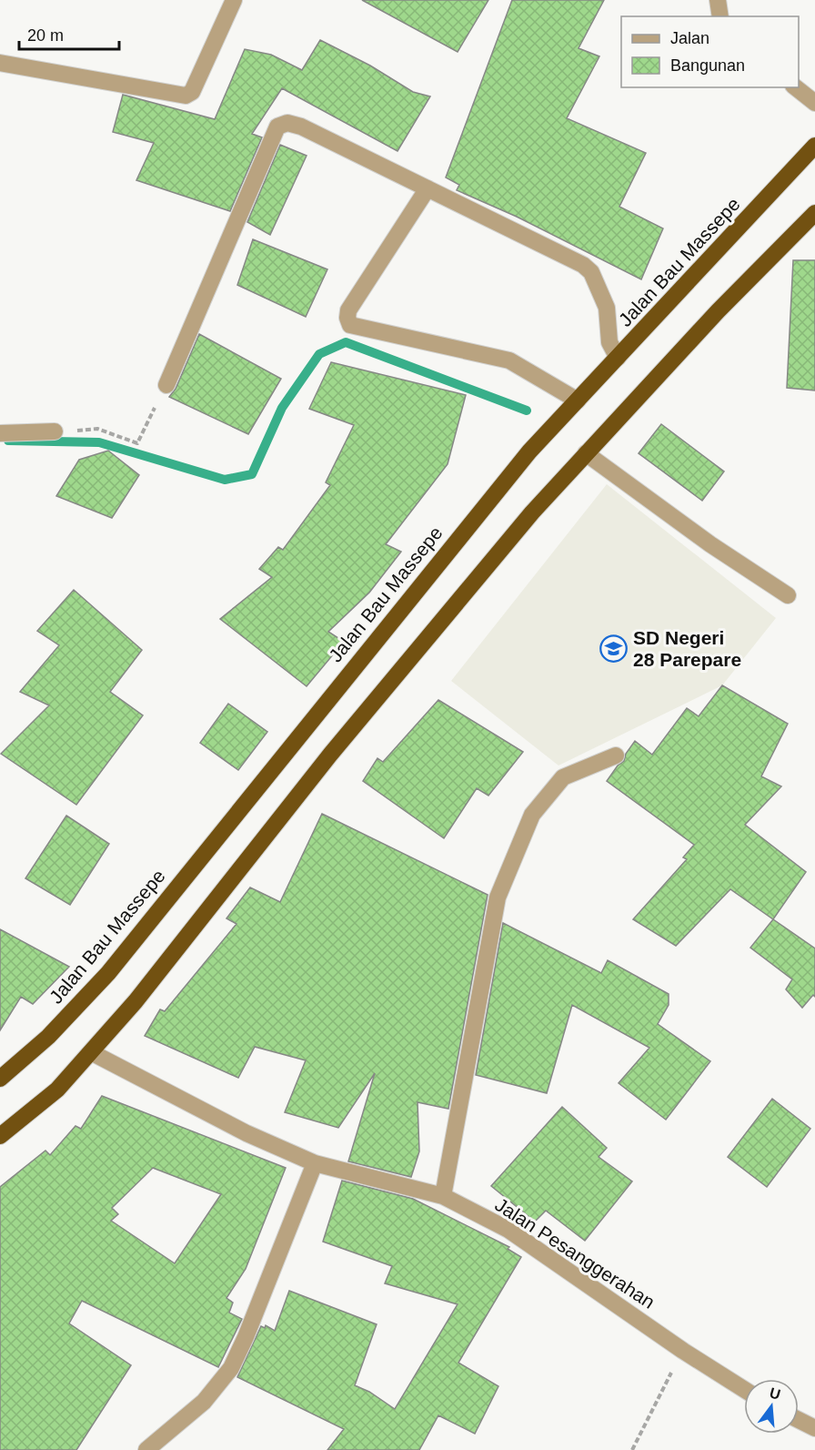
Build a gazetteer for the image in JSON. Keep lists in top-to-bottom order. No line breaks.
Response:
{"streets":{"highway":["Jalan Bau Massepe"],"street":["Jalan Pesanggerahan"]},"places":{"school or university":["SD Negeri 28 Parepare"]},"legend":["Jalan","Bangunan"],"scale_bar":"20 m","north":"top"}
